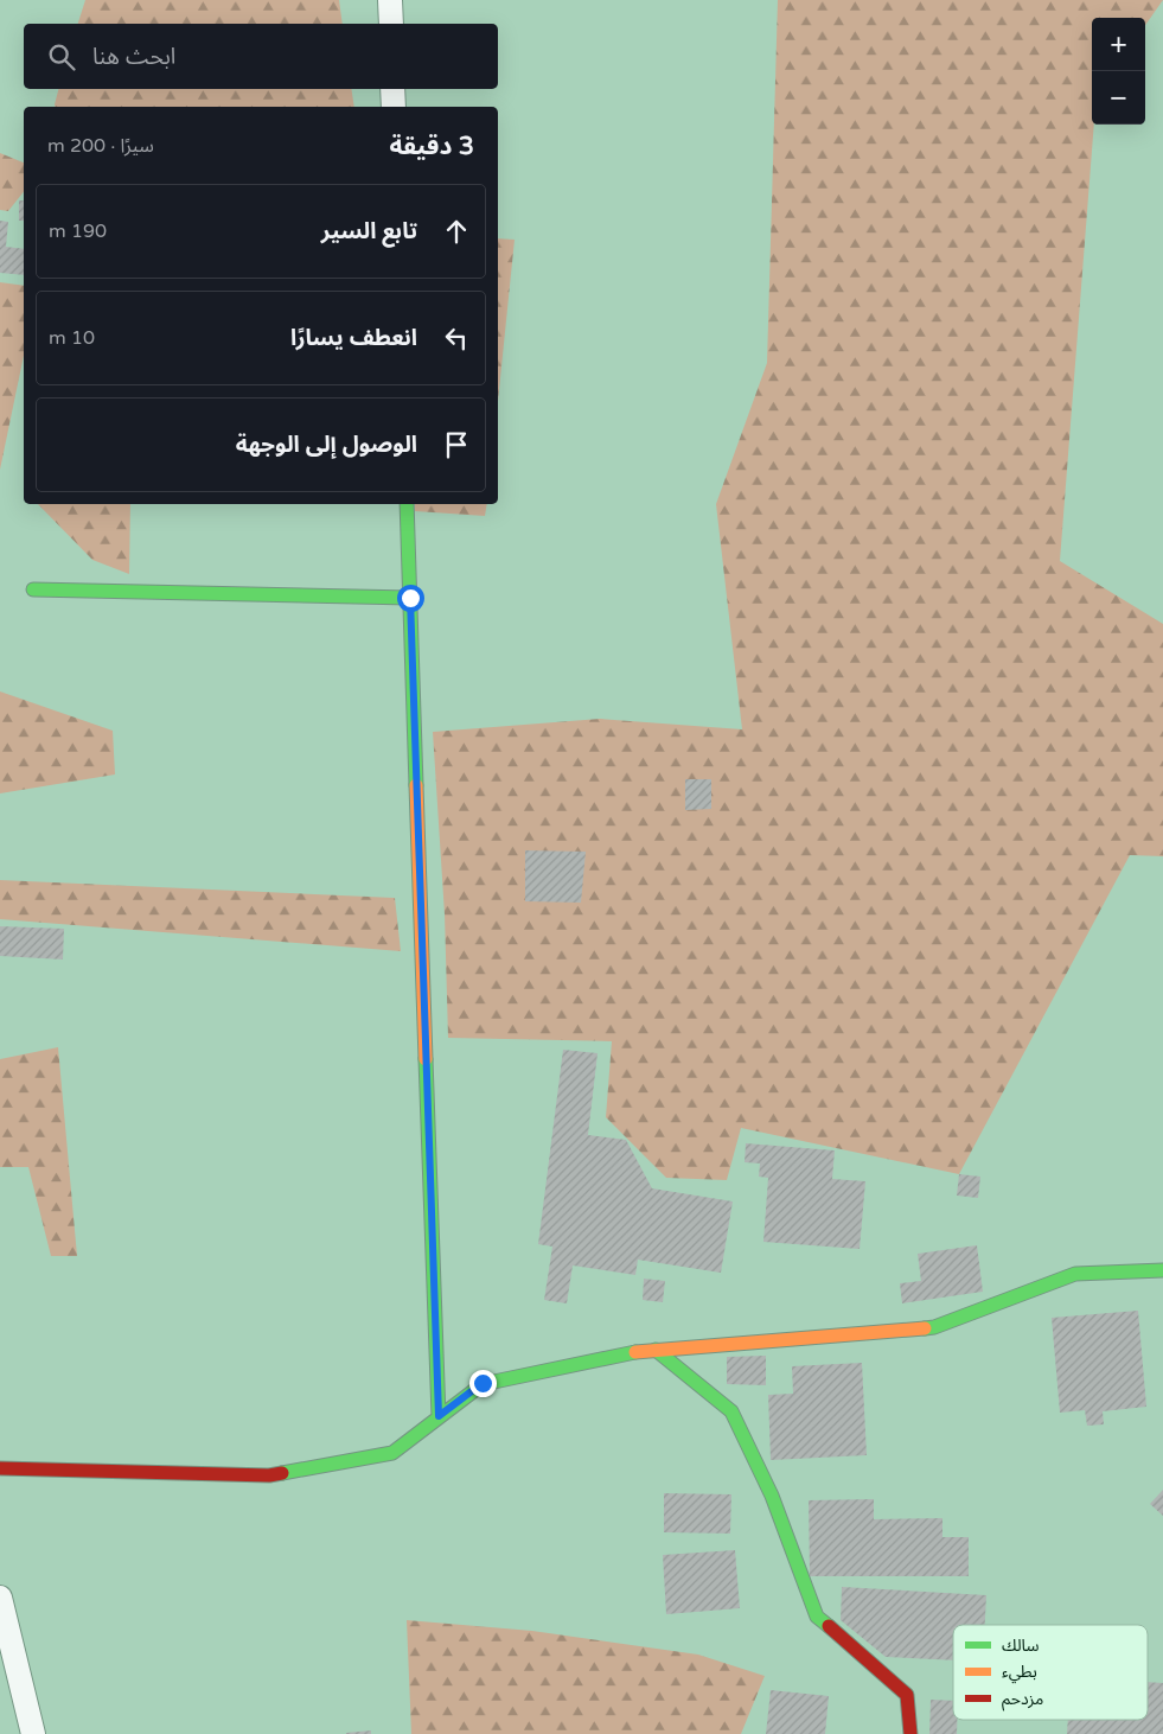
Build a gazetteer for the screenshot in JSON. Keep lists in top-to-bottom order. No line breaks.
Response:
{"legend":["سالك","بطيء","مزدحم"],"page":{"map_buttons":["+","−"],"search":"ابحث هنا","heading":["3 دقيقة","سيرًا · 200 m"],"list":[["تابع السير","190 m"],["انعطف يسارًا","10 m"],"الوصول إلى الوجهة"]}}
